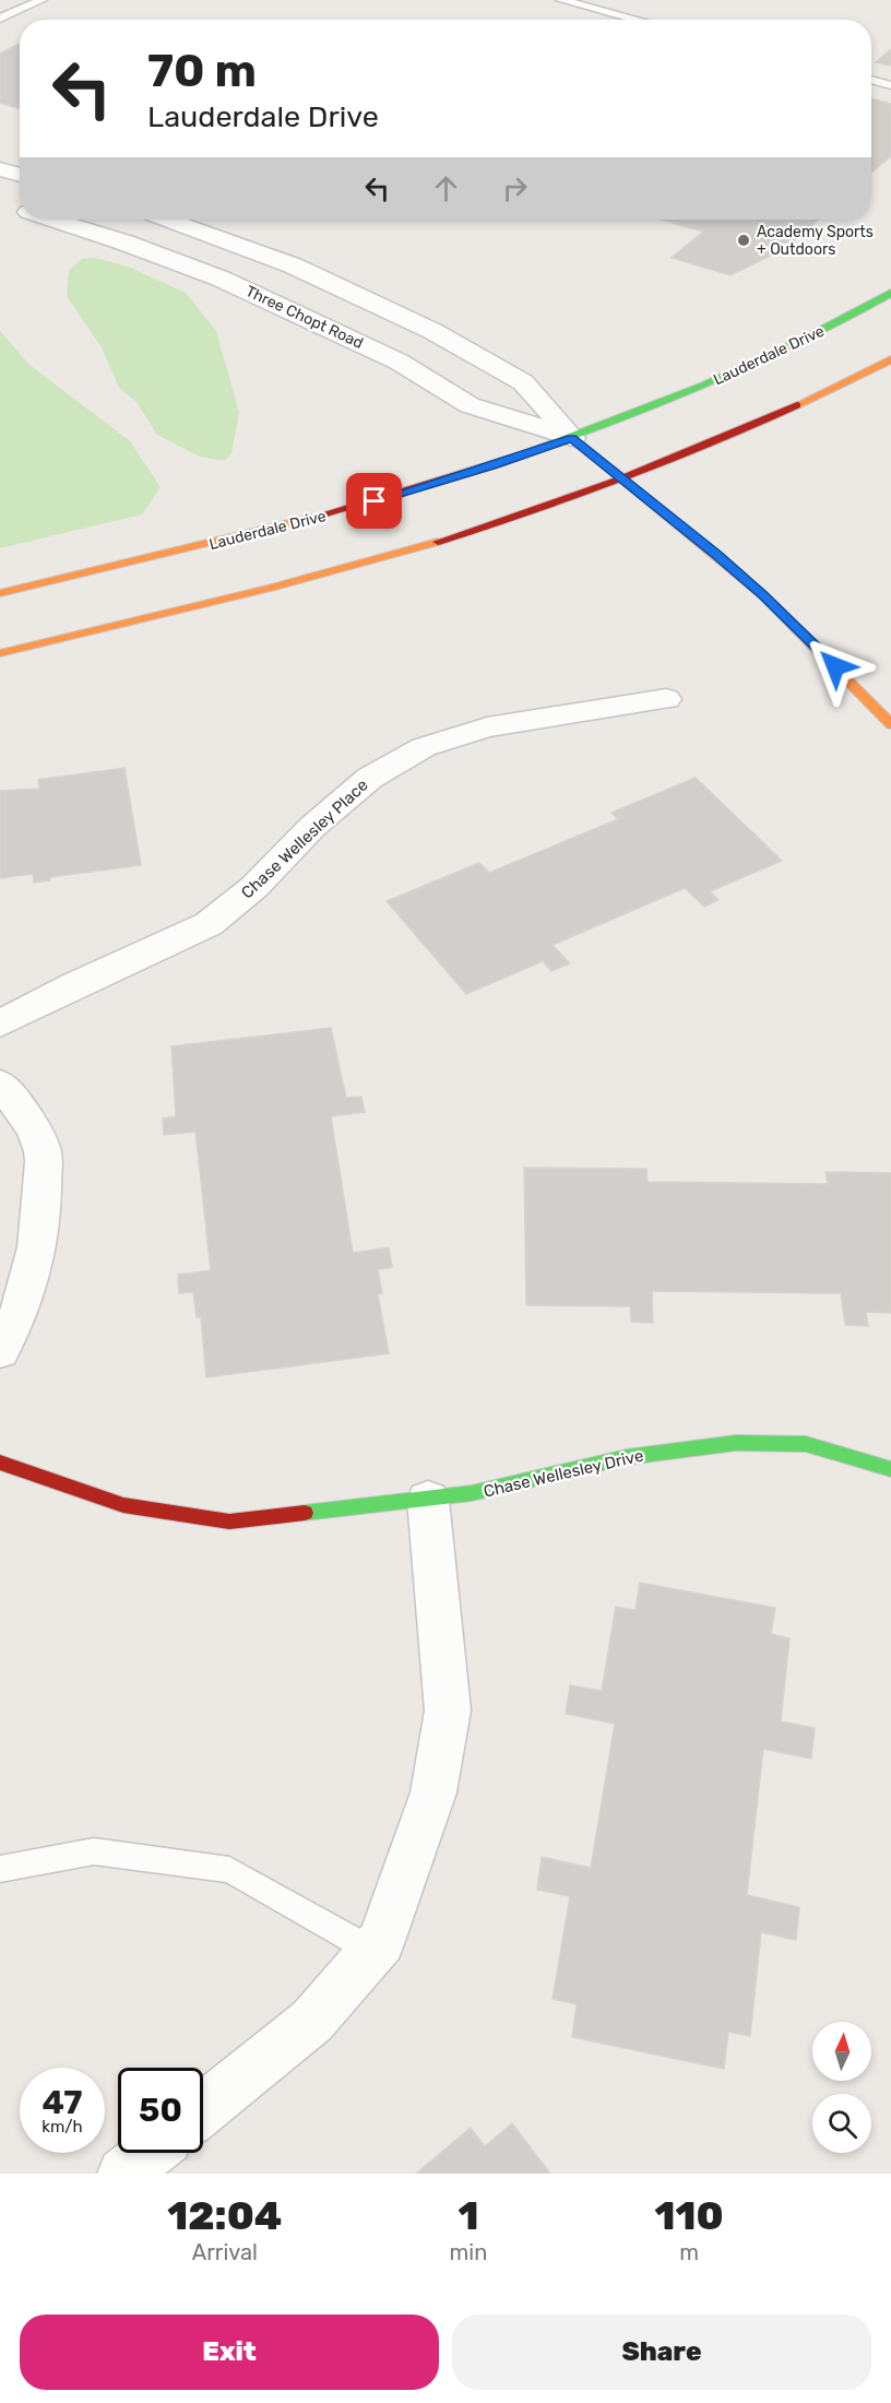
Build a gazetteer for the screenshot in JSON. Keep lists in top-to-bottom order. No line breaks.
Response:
{"streets":{"main road":["Three Chopt Road","Lauderdale Drive","Chase Wellesley Drive"],"street":["Chase Wellesley Place"]},"crossings":[["Three Chopt Road","Lauderdale Drive"]],"places":["Academy Sports + Outdoors"],"north":"top","page":{"turn":["70 m","Lauderdale Drive"],"speed":"47 km/h","limit":"50","eta":["12:04","Arrival","1","min","110","m"],"buttons":["Exit","Share"]}}
